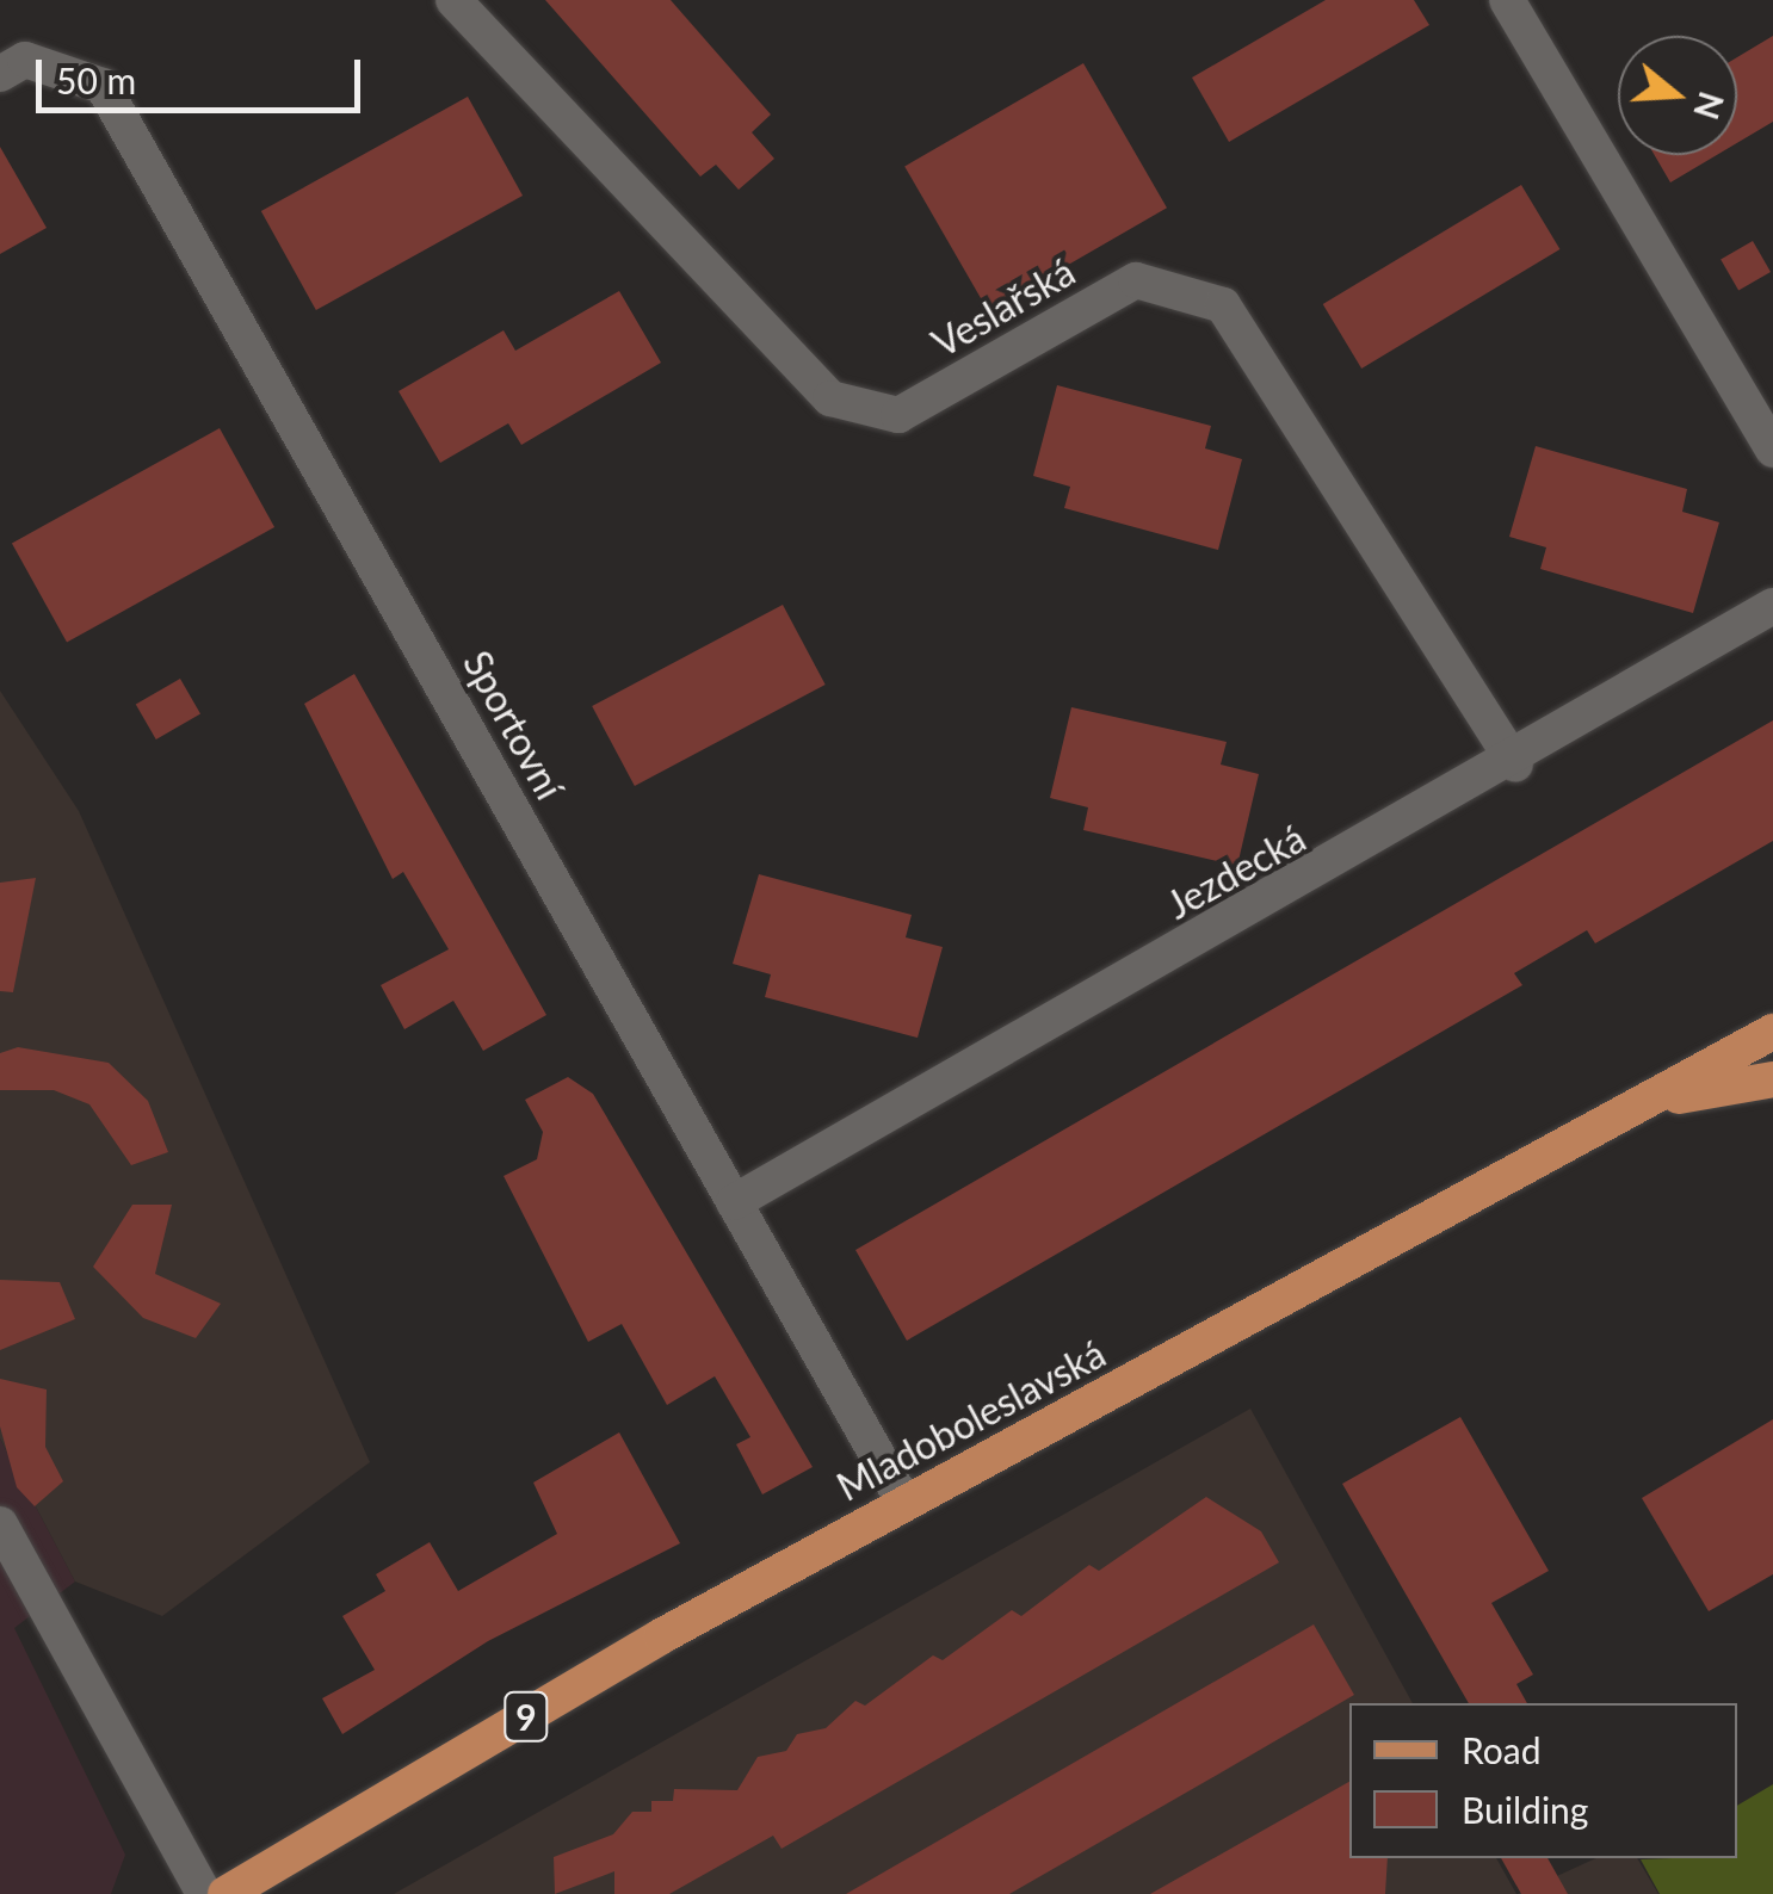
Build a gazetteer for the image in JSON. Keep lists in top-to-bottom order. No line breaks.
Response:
{"streets":{"main road":["Mladoboleslavská","9"],"street":["Veslařská","Sportovní","Jezdecká"]},"crossings":[["Veslařská","Jezdecká"],["Sportovní","Jezdecká"],["Sportovní","Mladoboleslavská"],["Mladoboleslavská","9"]],"legend":["Road","Building"],"scale_bar":"50 m","north":"right"}
